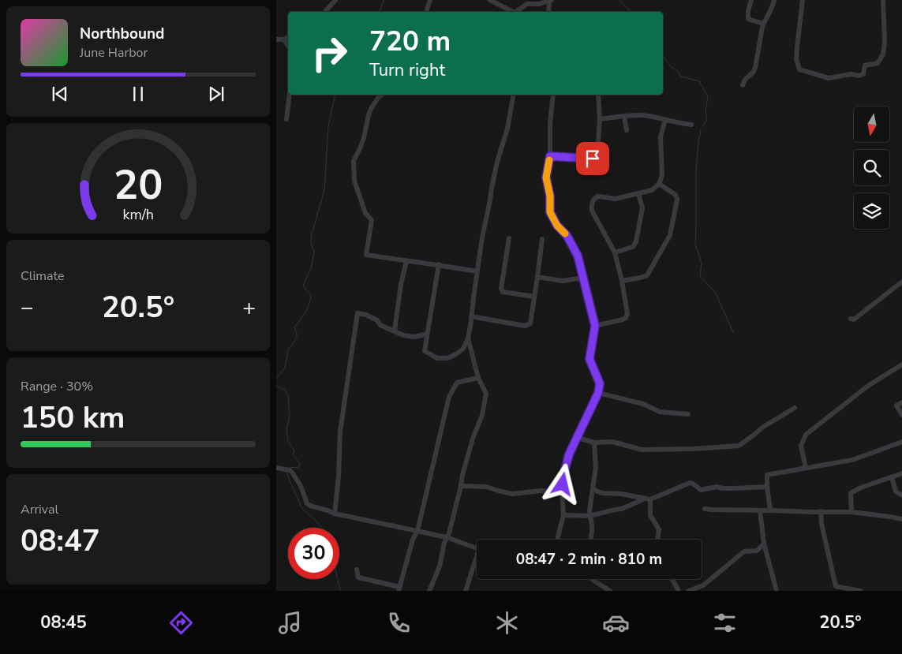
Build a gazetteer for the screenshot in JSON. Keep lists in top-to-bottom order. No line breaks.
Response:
{"north":"bottom","page":{"turn":["720 m","Turn right"],"song":["Northbound","June Harbor"],"tile":["Climate",["Range · 30%","150 km"],["Arrival","08:47"]],"heat":["−","20.5°","+"],"limit":"30","trip":"08:47 · 2 min · 810 m","tabs":["08:45","20.5°"],"gauge":["20","km/h"]}}
